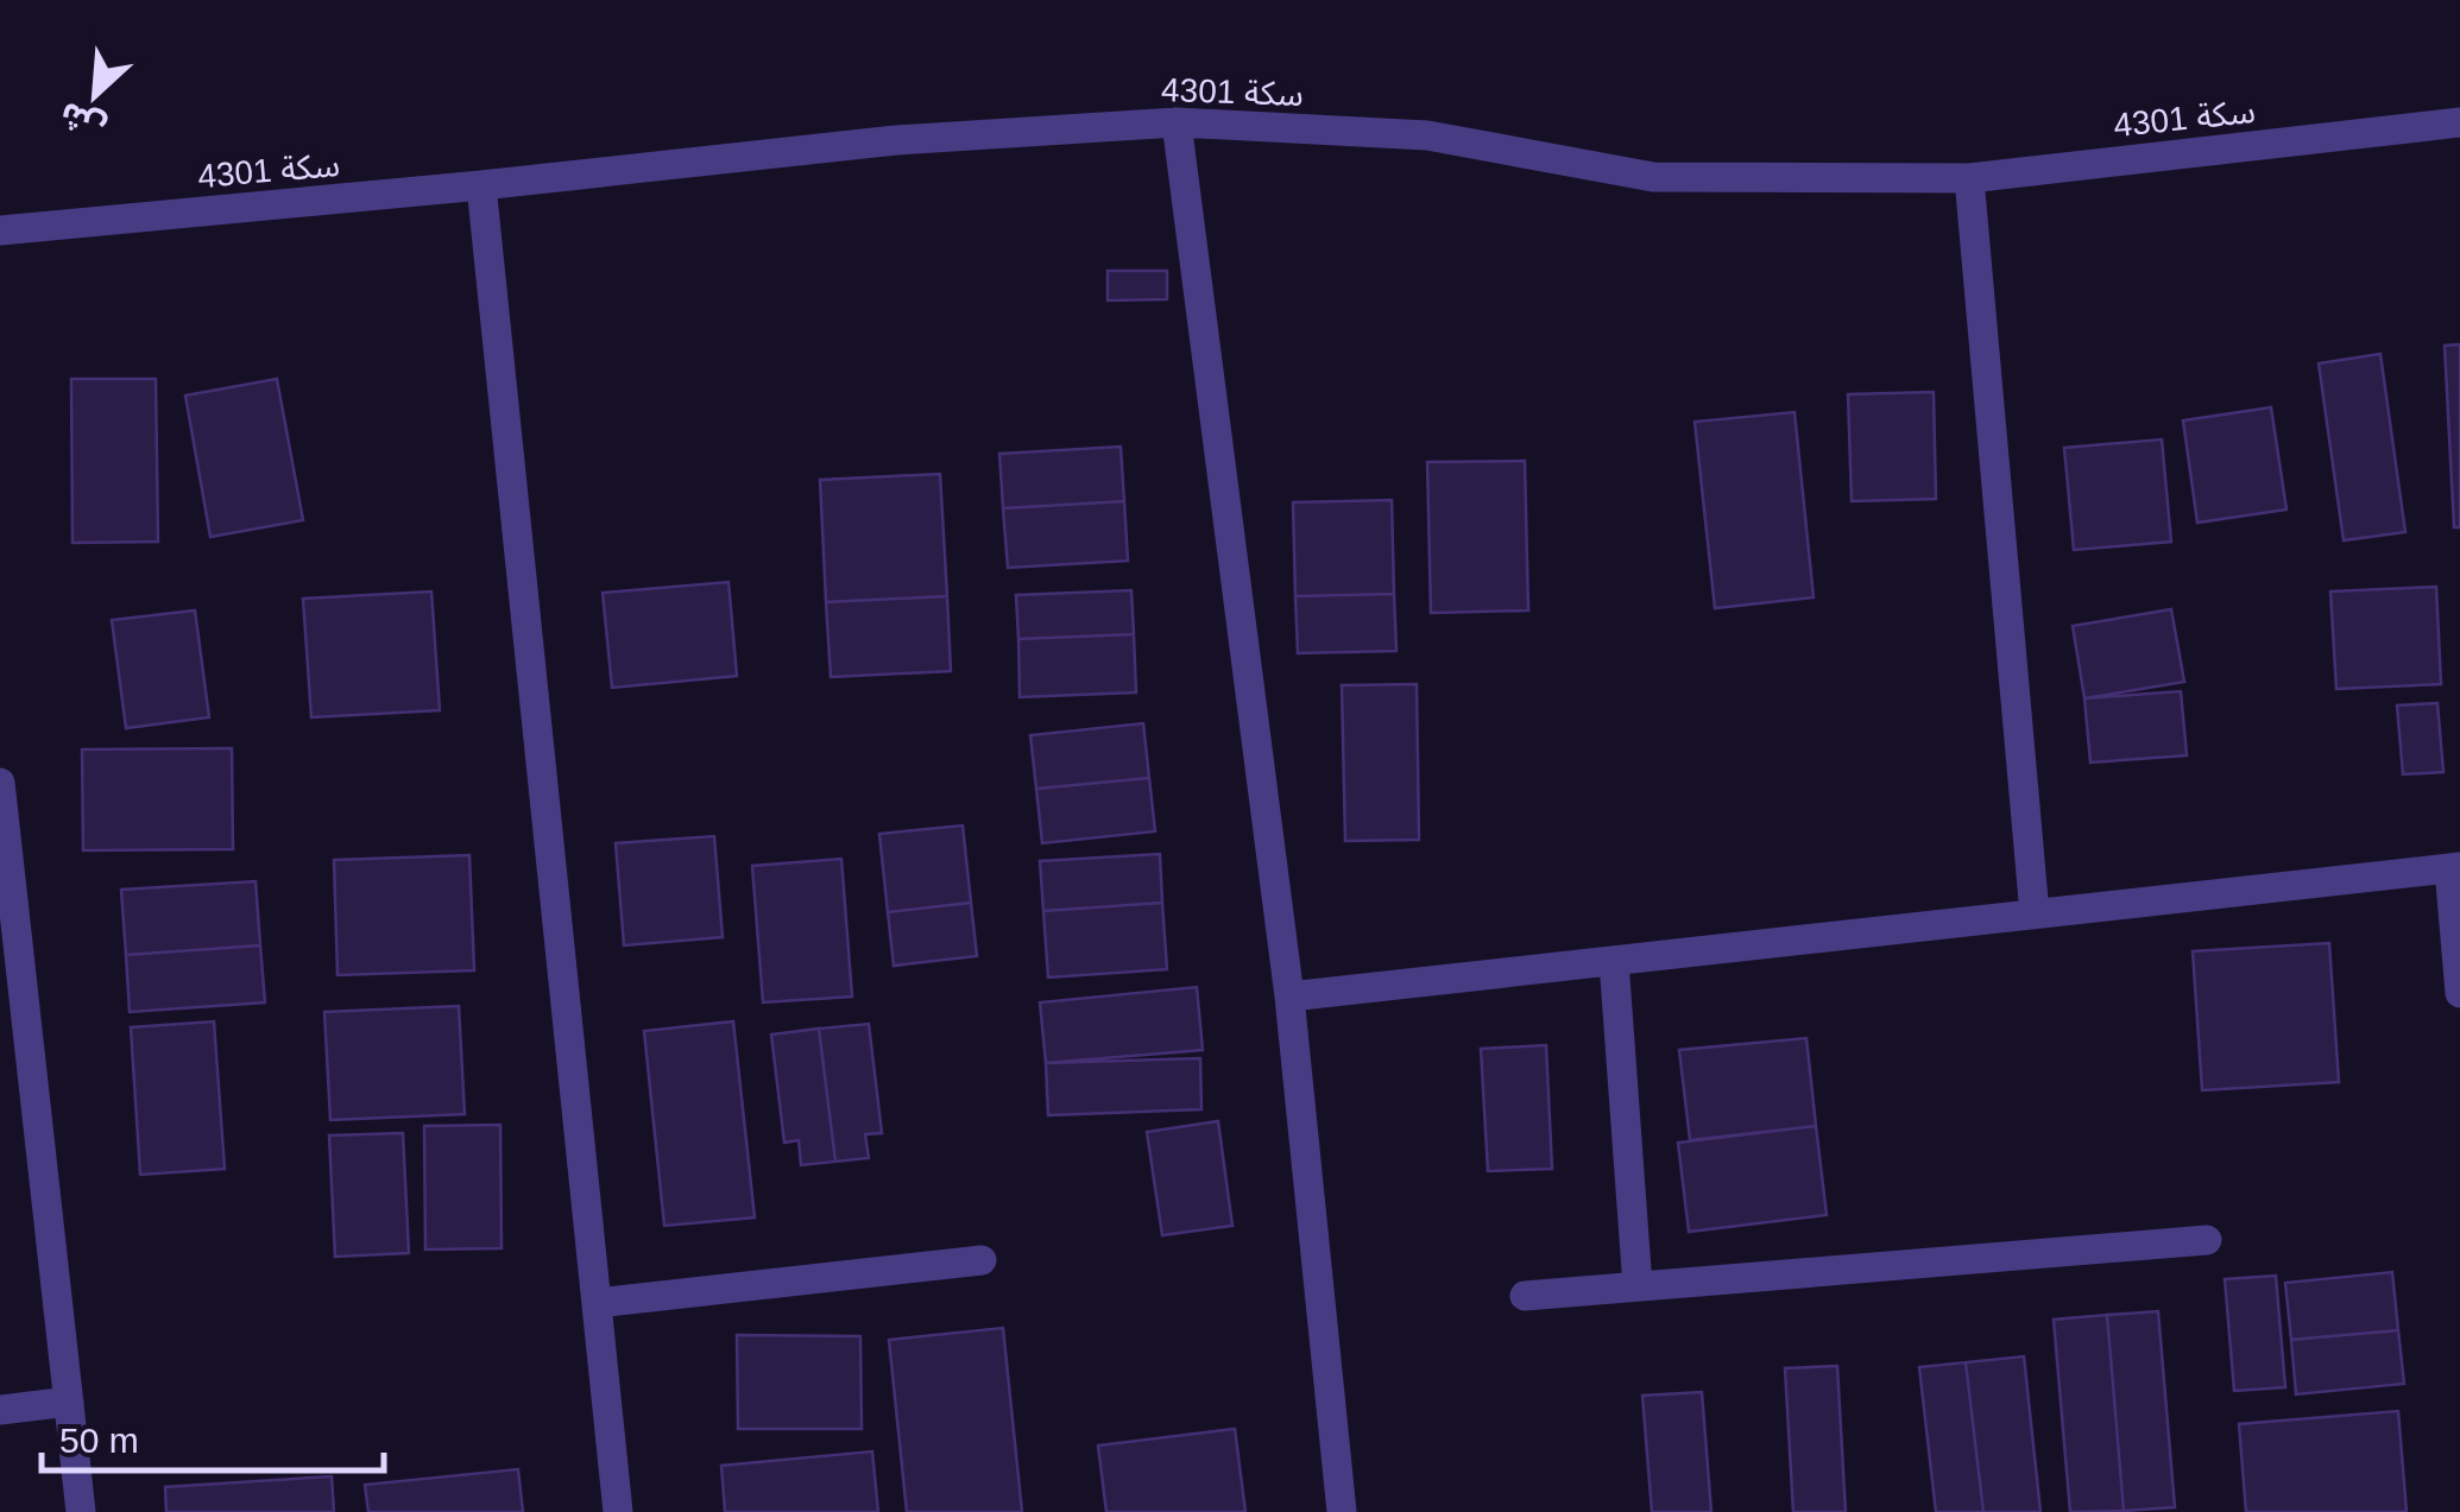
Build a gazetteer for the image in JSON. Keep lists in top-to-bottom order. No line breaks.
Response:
{"streets":{"street":["سكة 4301"]},"scale_bar":"50 m","north":"bottom left"}
